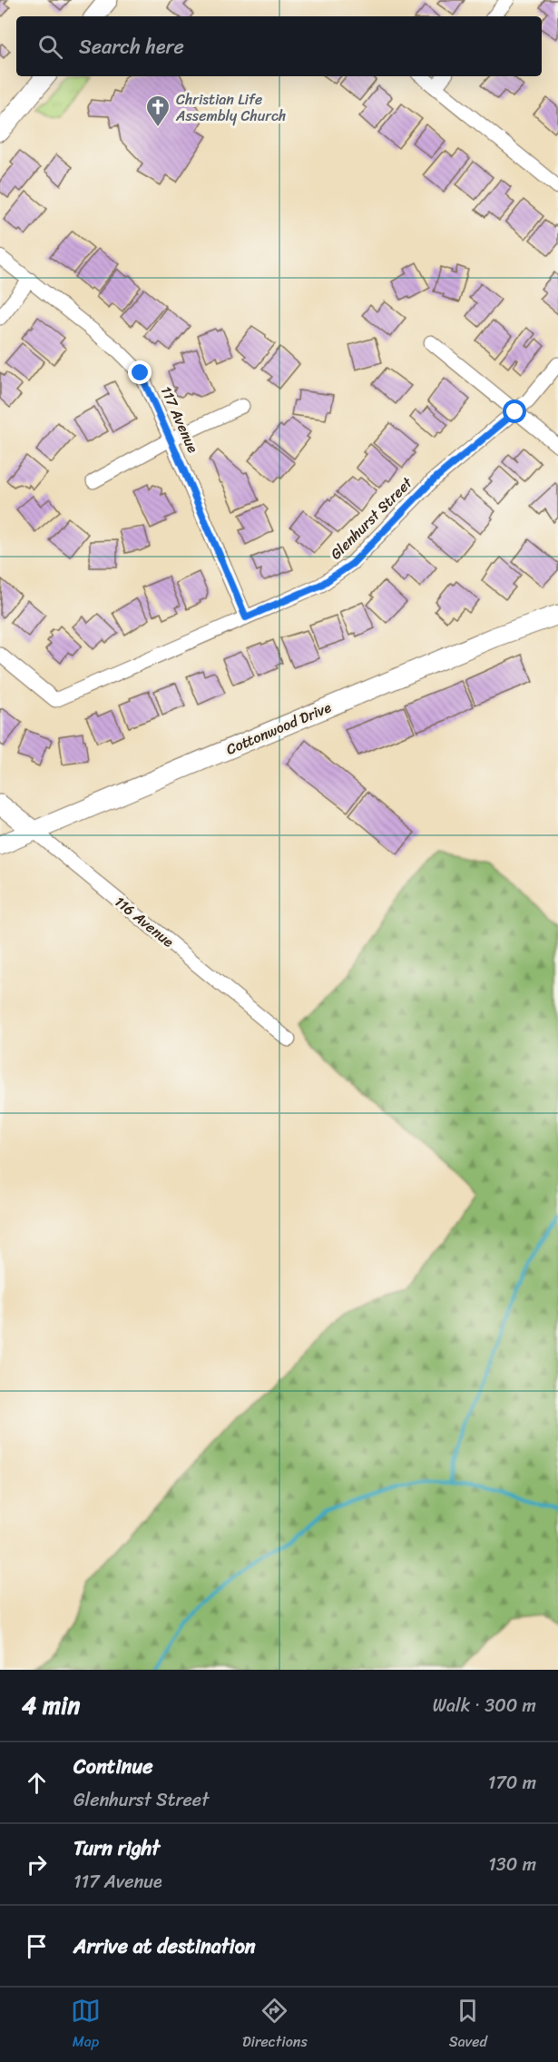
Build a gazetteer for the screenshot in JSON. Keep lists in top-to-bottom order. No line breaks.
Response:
{"streets":{"street":["117 Avenue","Glenhurst Street","Cottonwood Drive","116 Avenue"]},"crossings":[["117 Avenue","Glenhurst Street"],["Cottonwood Drive","116 Avenue"]],"places":{"church":["Christian Life Assembly Church"]},"page":{"search":"Search here","heading":["4 min","Walk · 300 m"],"list":[["Continue","Glenhurst Street","170 m"],["Turn right","117 Avenue","130 m"],"Arrive at destination"],"nav":["Map","Directions","Saved"]}}
